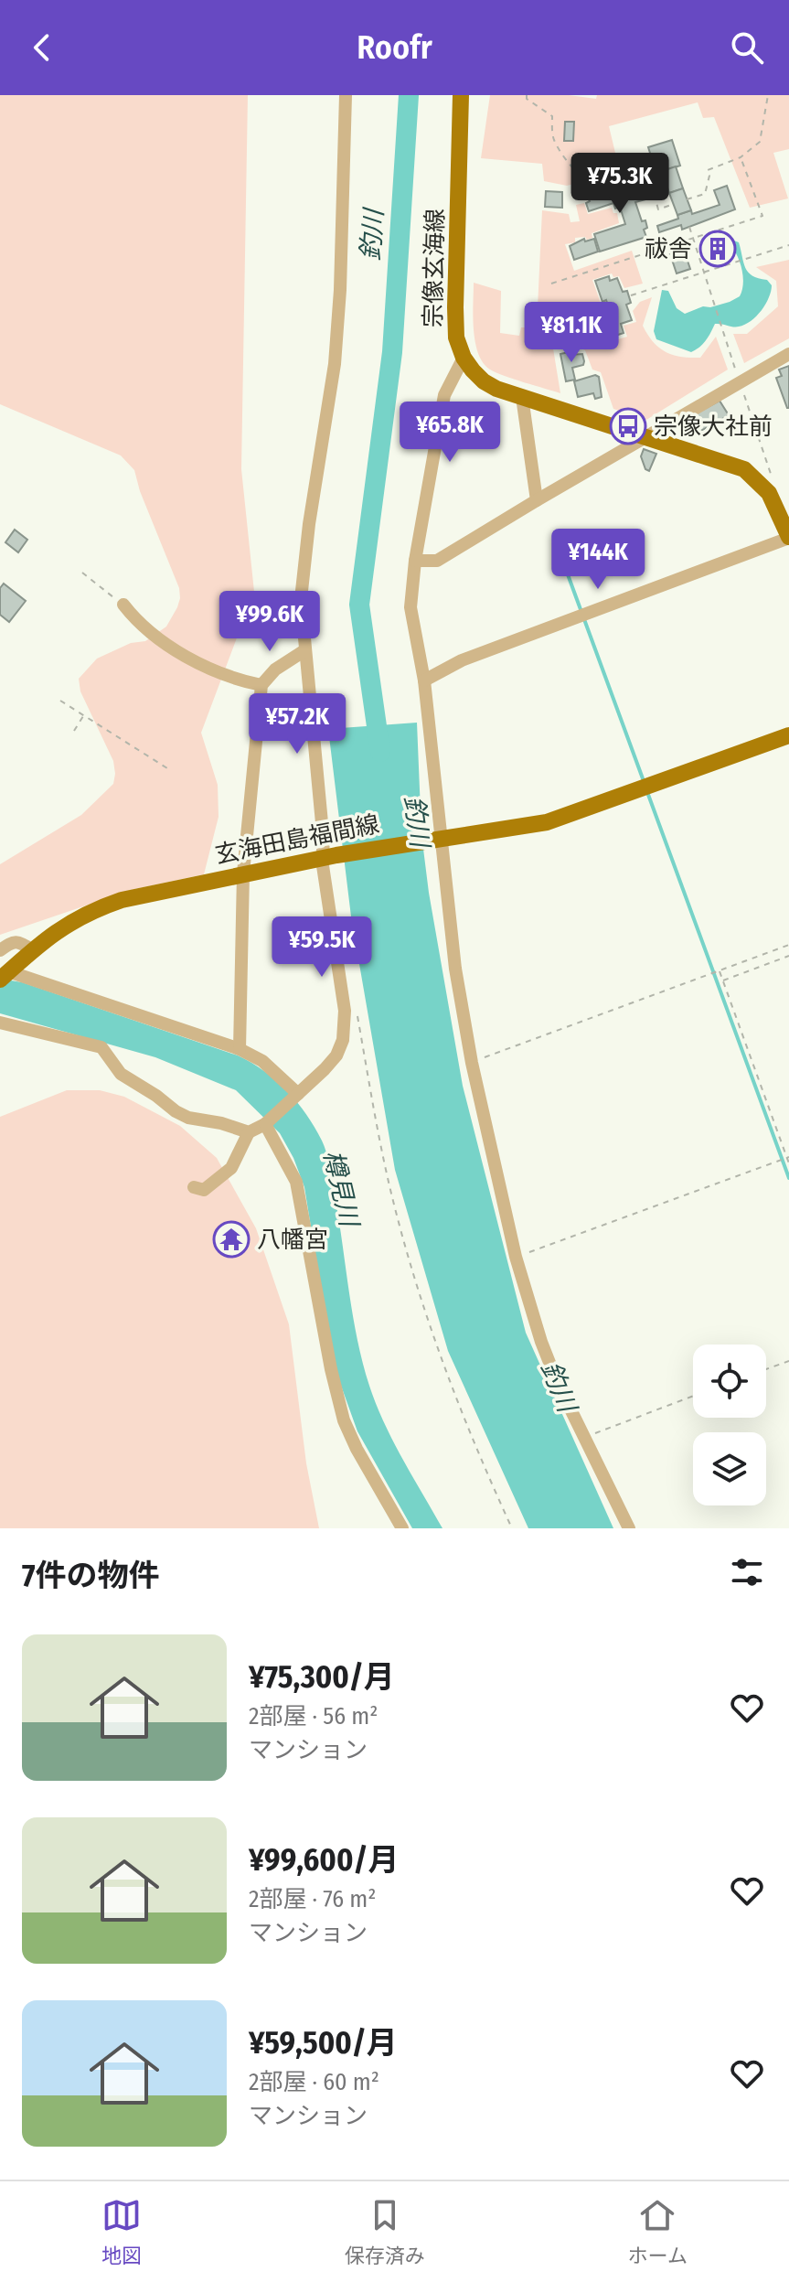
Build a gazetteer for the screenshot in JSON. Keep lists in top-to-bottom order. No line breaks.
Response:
{"streets":{"main road":["宗像玄海線","玄海田島福間線"]},"water":["釣川","樽見川"],"places":{"building":["祓舎"],"bus stop":["宗像大社前"],"temple":["八幡宮"]},"page":{"header":"Roofr","price":["¥75.3K","¥81.1K","¥65.8K","¥144K","¥99.6K","¥57.2K","¥59.5K"],"heading":"7件の物件","list":[{"name":"¥75,300/月","note":"2部屋 · 56 m² · マンション"},{"name":"¥99,600/月","note":"2部屋 · 76 m² · マンション"},{"name":"¥59,500/月","note":"2部屋 · 60 m² · マンション"}],"tabs":["地図","保存済み","ホーム"]}}
